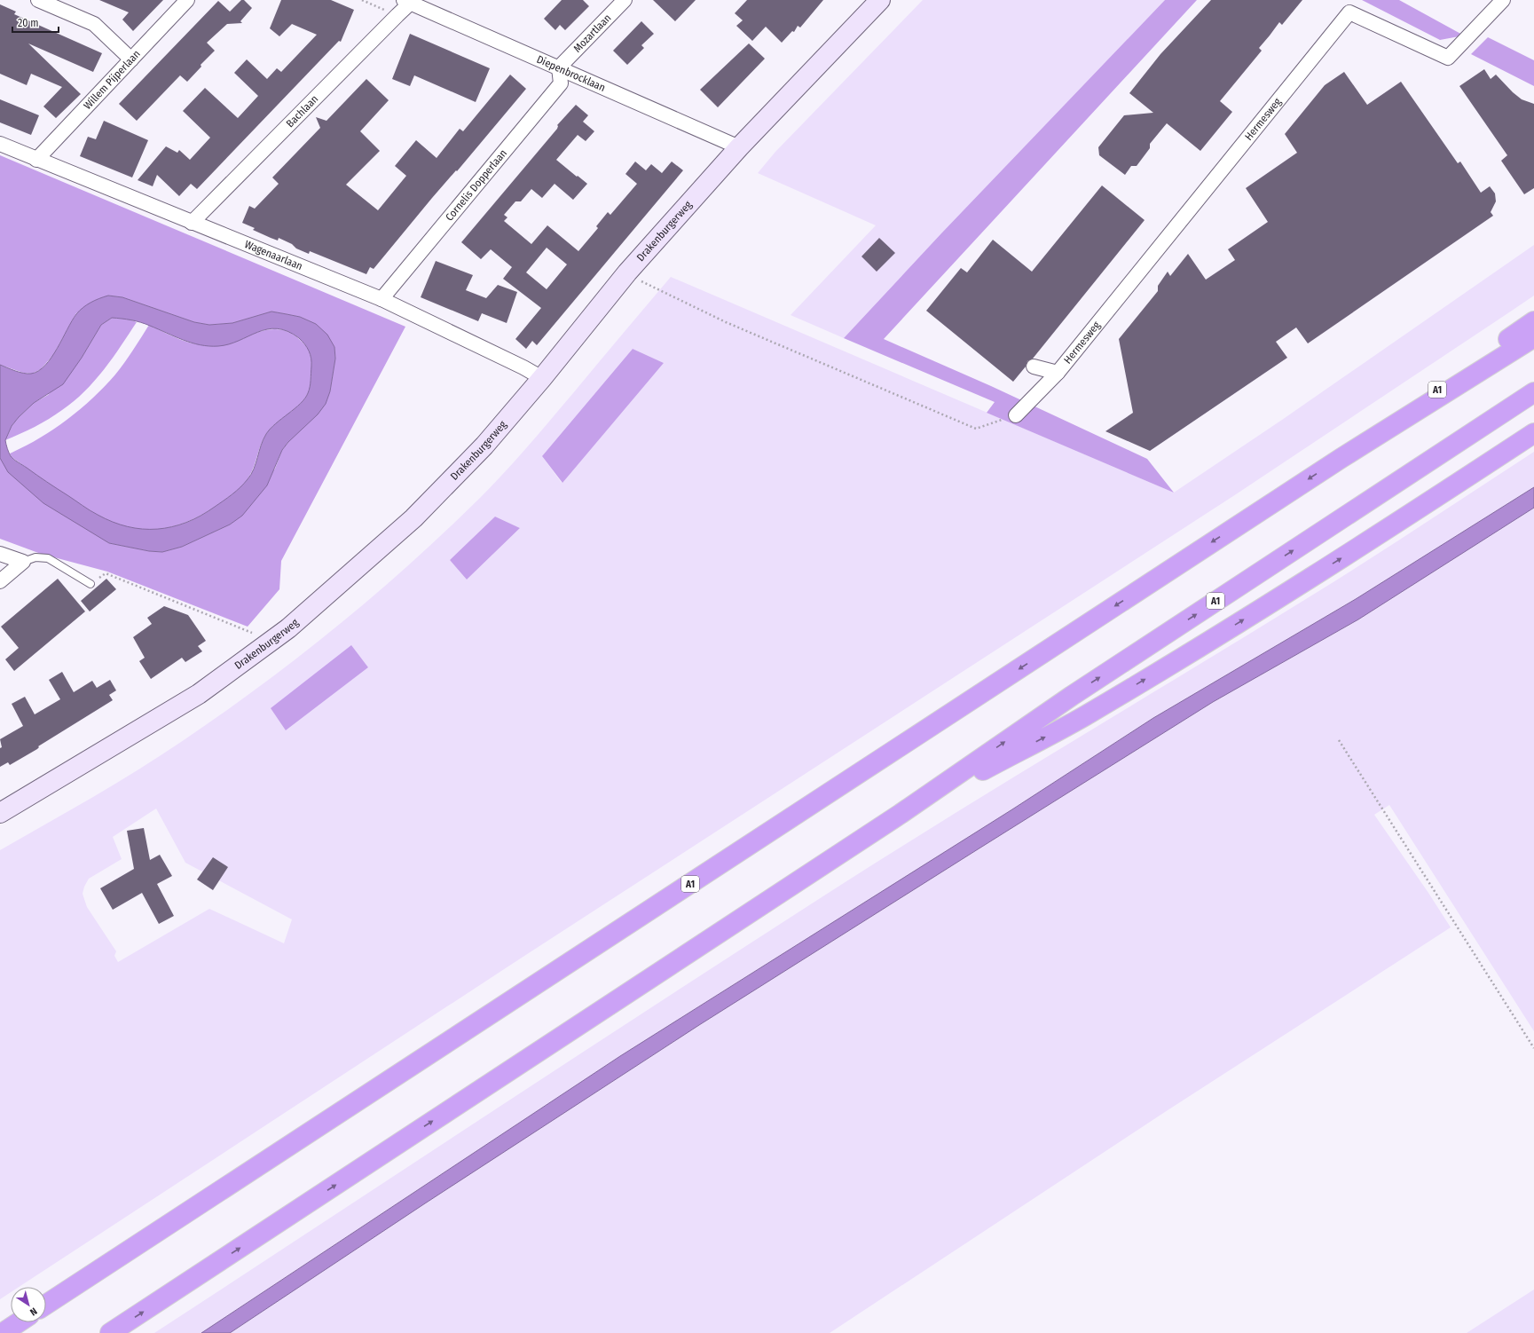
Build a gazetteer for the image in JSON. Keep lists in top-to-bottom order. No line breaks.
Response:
{"streets":{"highway":["A1"],"main road":["Drakenburgerweg"],"street":["Mozartlaan","Diepenbrocklaan","Willem Pijperlaan","Bachlaan","Hermesweg","Cornelis Dopperlaan","Wagenaarlaan"]},"crossings":[["Mozartlaan","Diepenbrocklaan"],["Mozartlaan","Cornelis Dopperlaan"],["Diepenbrocklaan","Bachlaan"],["Diepenbrocklaan","Cornelis Dopperlaan"],["Diepenbrocklaan","Drakenburgerweg"],["Willem Pijperlaan","Wagenaarlaan"],["Bachlaan","Wagenaarlaan"],["Cornelis Dopperlaan","Wagenaarlaan"],["Drakenburgerweg","Wagenaarlaan"]],"scale_bar":"20 m","north":"bottom right"}
